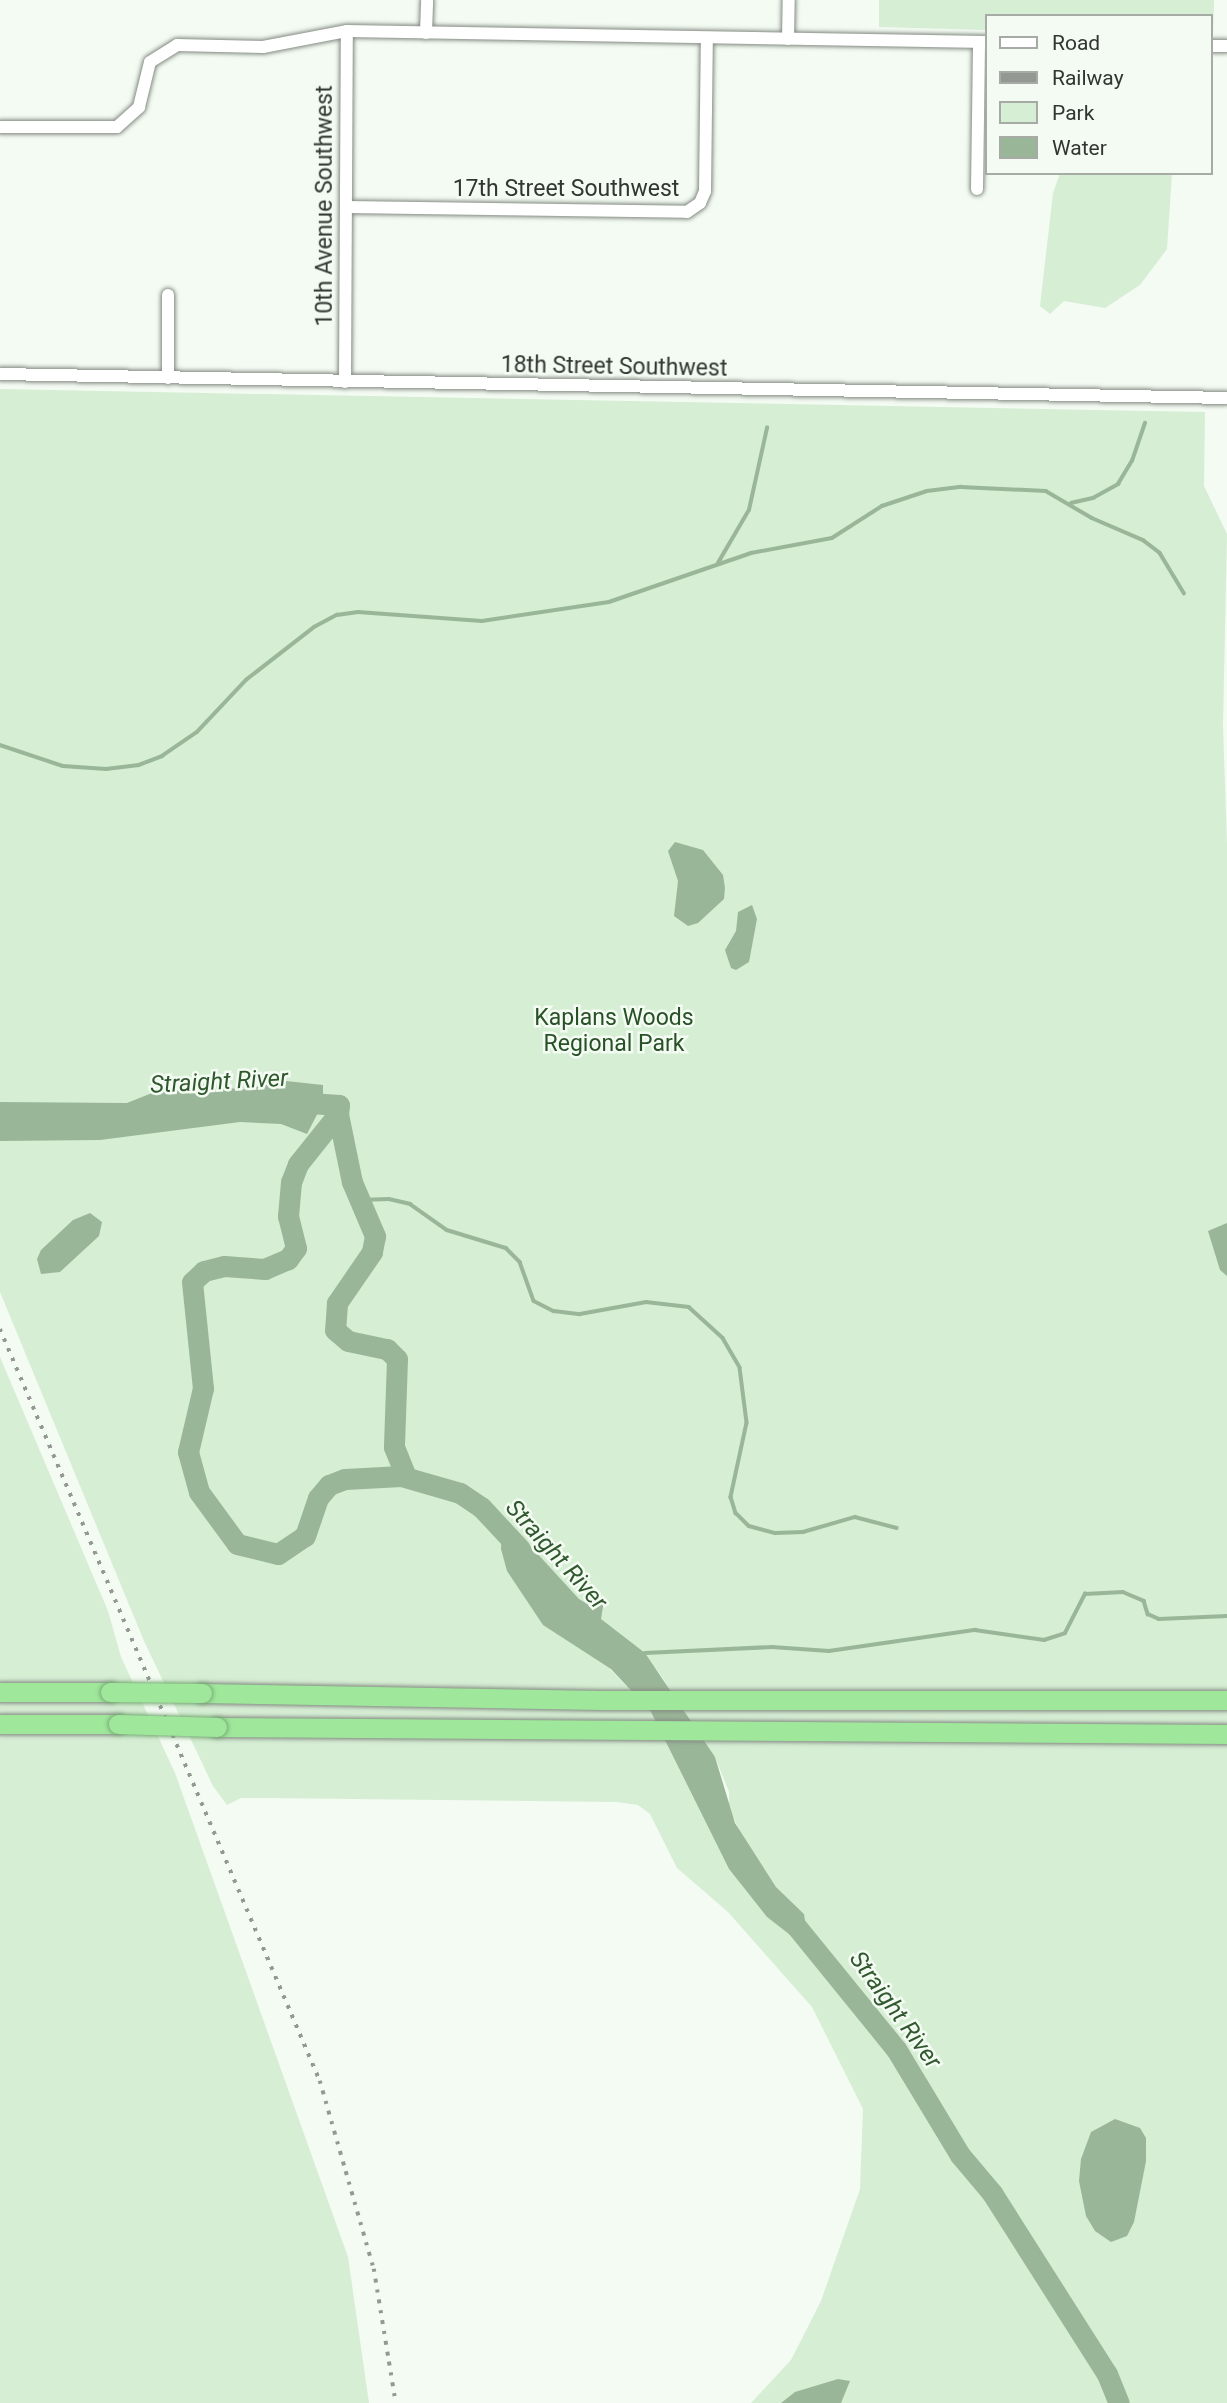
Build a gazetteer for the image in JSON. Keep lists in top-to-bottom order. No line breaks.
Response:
{"streets":{"street":["17th Street Southwest","10th Avenue Southwest","18th Street Southwest"]},"crossings":[["17th Street Southwest","10th Avenue Southwest"],["10th Avenue Southwest","18th Street Southwest"]],"water":["Straight River"],"parks":["Kaplans Woods Regional Park"],"legend":["Road","Railway","Park","Water"]}
